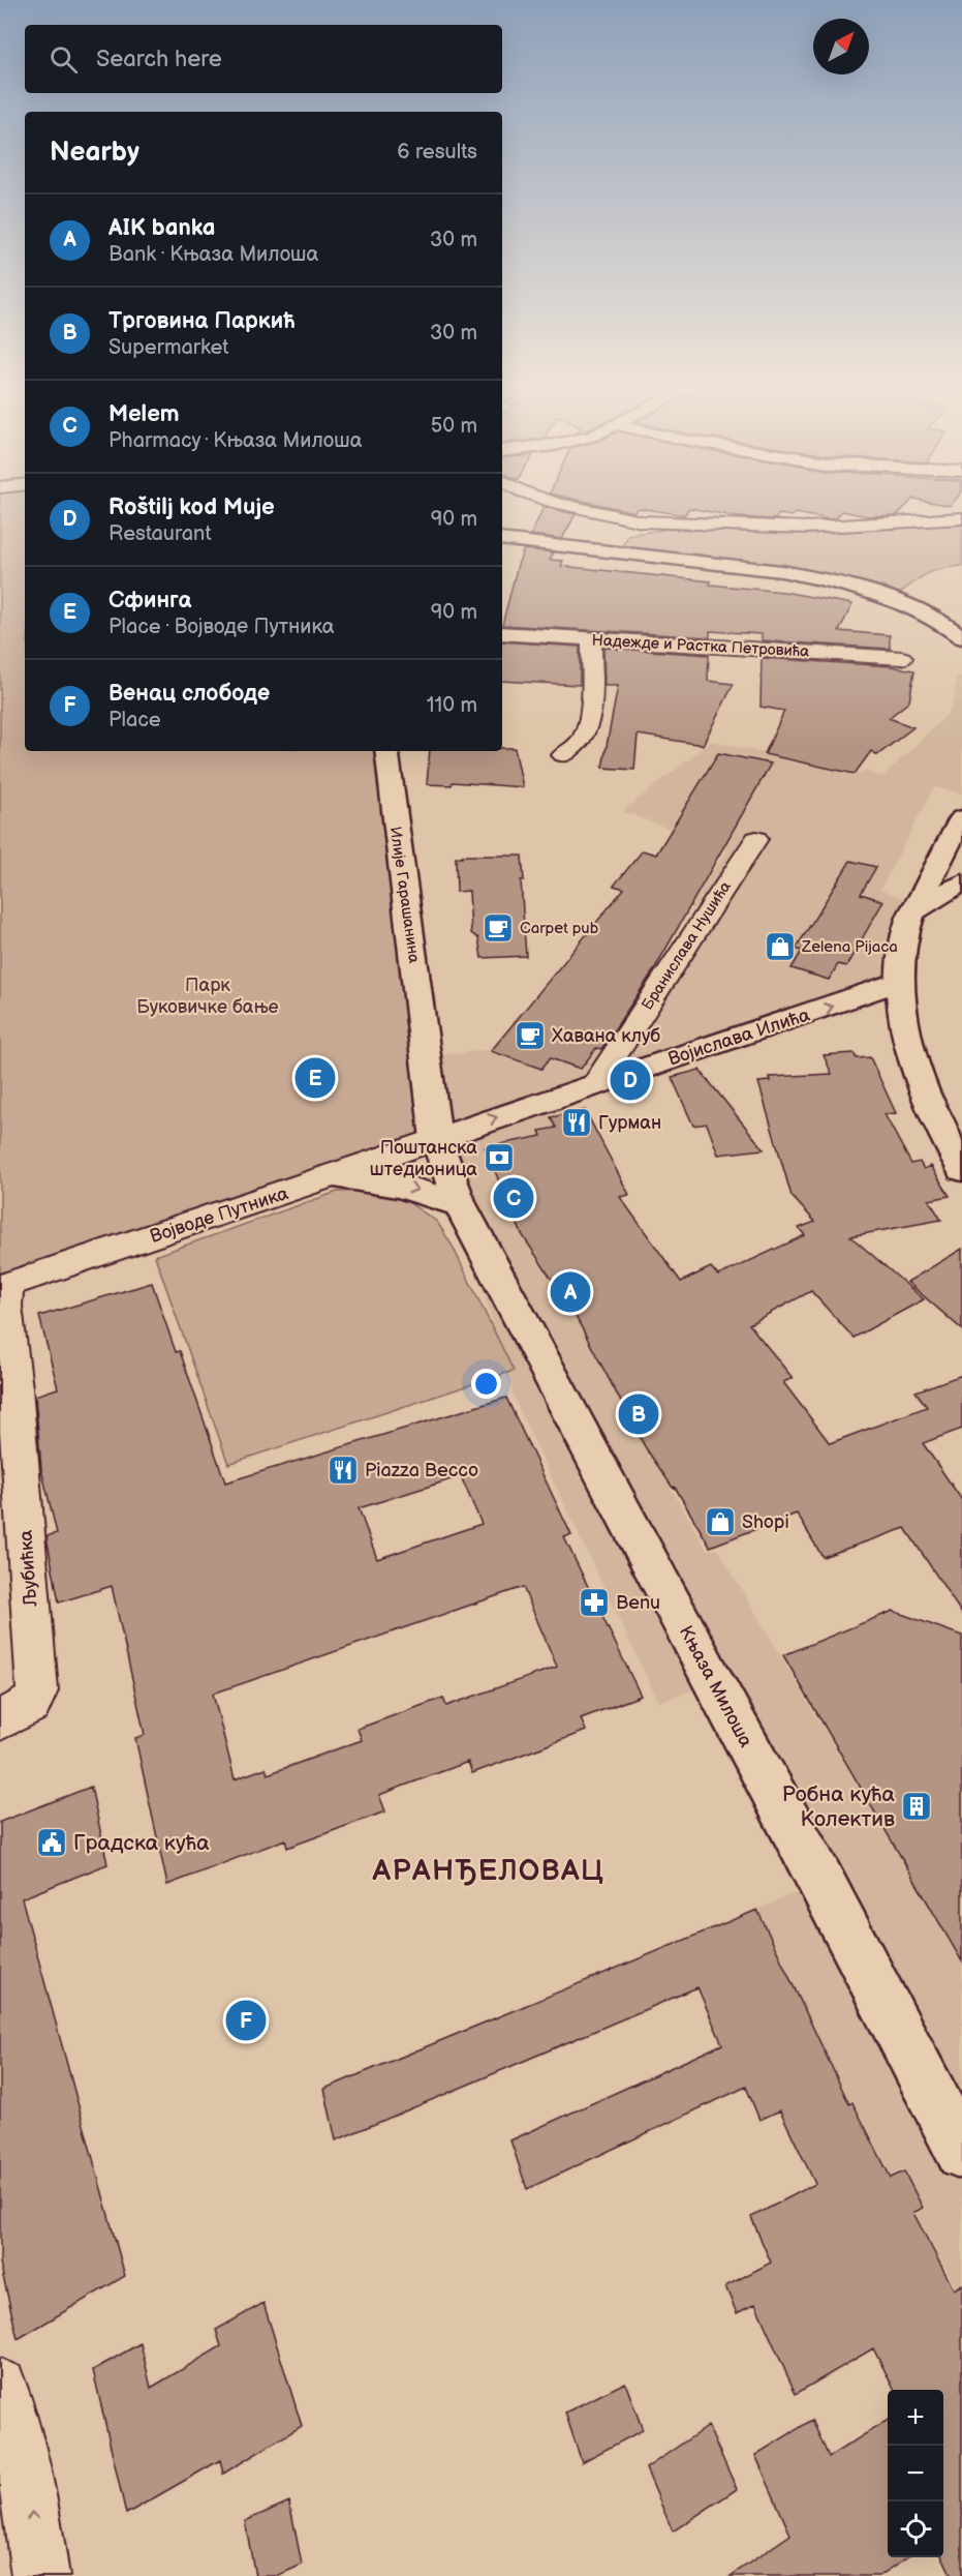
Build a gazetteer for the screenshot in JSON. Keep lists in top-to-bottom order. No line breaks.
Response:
{"streets":{"street":["Надежде и Растка Петровића","Илије Гарашанина","Бранислава Нушића","Војислава Илића","Војводе Путника","Љубићка","Књаза Милоша"]},"crossings":[["Илије Гарашанина","Књаза Милоша"],["Бранислава Нушића","Војислава Илића"],["Војислава Илића","Војводе Путника"],["Војислава Илића","Књаза Милоша"],["Војводе Путника","Љубићка"],["Војводе Путника","Књаза Милоша"]],"one_way":["Војислава Илића"],"districts":["АРАНЂЕЛОВАЦ"],"parks":["Парк Буковичке бање"],"places":{"cafe":["Carpet pub","Хавана клуб"],"shop":["Zelena Pijaca","Shopi"],"restaurant":["Гурман","Piazza Becco"],"bank":["Поштанска штедионица"],"pharmacy":["Benu"],"building":["Робна кућа Колектив"],"public building":["Градска кућа"]},"north":"top right","page":{"search":"Search here","heading":["Nearby","6 results"],"list":[{"mark":"A","name":"AIK banka","note":"Bank · Књаза Милоша","value":"30 m"},{"mark":"B","name":"Трговина Паркић","note":"Supermarket","value":"30 m"},{"mark":"C","name":"Melem","note":"Pharmacy · Књаза Милоша","value":"50 m"},{"mark":"D","name":"Roštilj kod Muje","note":"Restaurant","value":"90 m"},{"mark":"E","name":"Сфинга","note":"Place · Војводе Путника","value":"90 m"},{"mark":"F","name":"Венац слободе","note":"Place","value":"110 m"}],"pins":["E","D","C","A","B","F"],"map_buttons":["+","−"]}}
